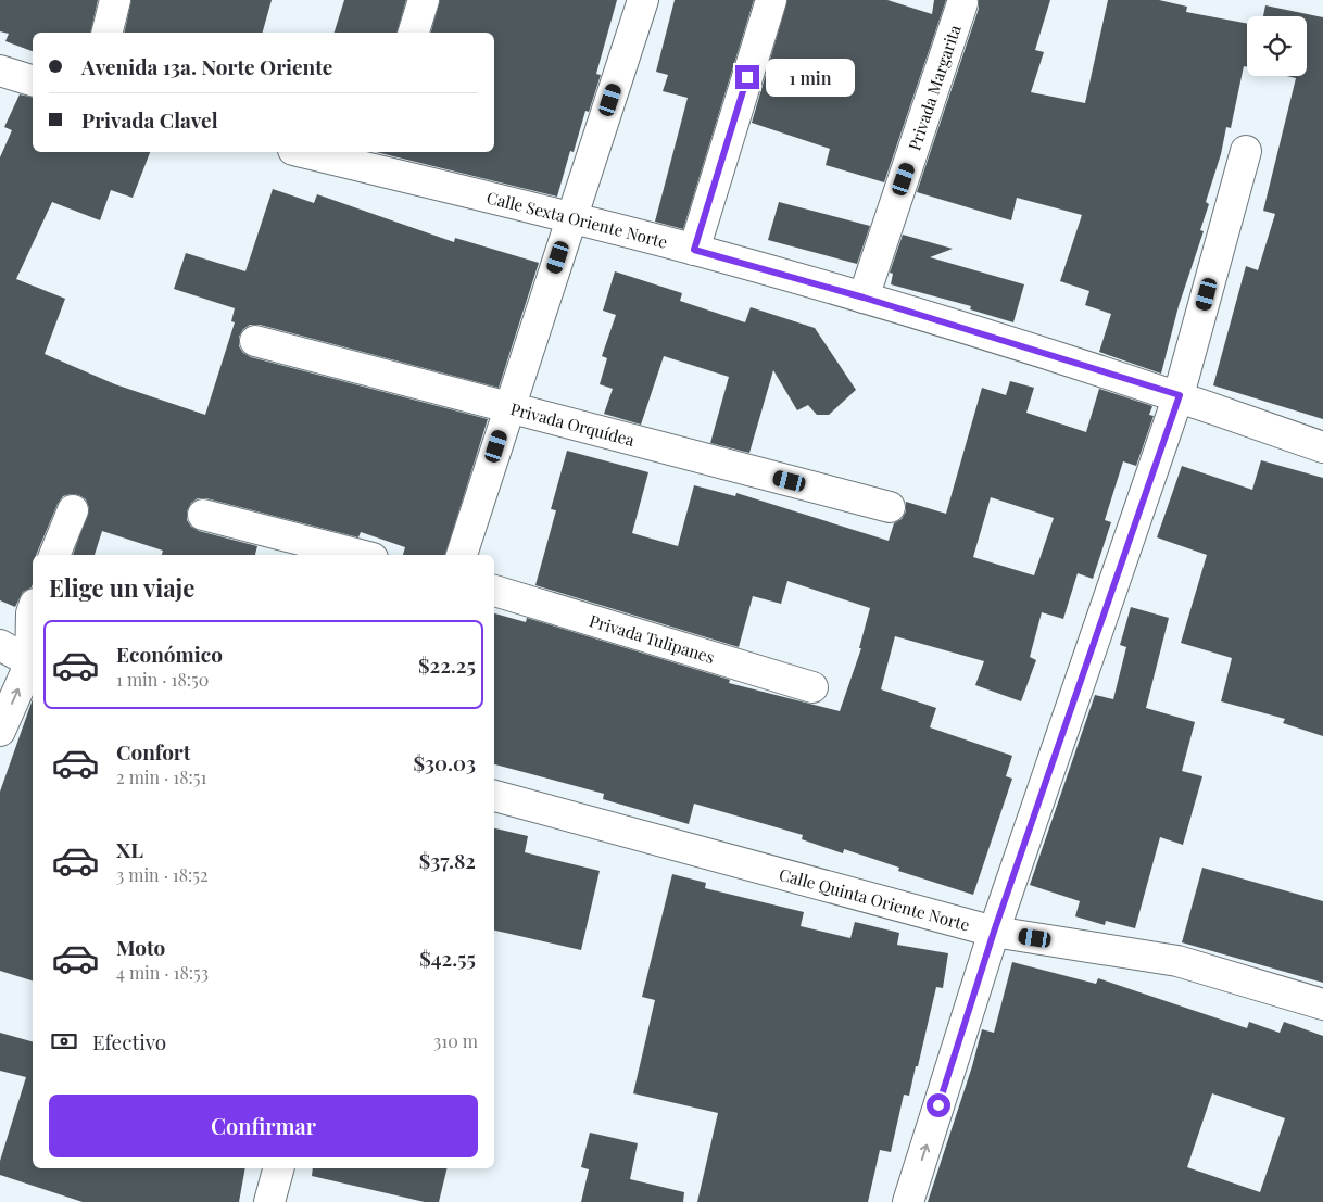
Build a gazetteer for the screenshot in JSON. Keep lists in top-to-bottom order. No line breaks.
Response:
{"streets":{"street":["Privada Margarita","Calle Sexta Oriente Norte","Privada Orquídea","Privada Tulipanes","Calle Quinta Oriente Norte"]},"crossings":[["Privada Margarita","Calle Sexta Oriente Norte"]],"page":{"banner":["Avenida 13a. Norte Oriente","Privada Clavel"],"bubble":"1 min","heading":"Elige un viaje","list":[{"name":"Económico","note":"1 min · 18:50","value":"$22.25"},{"name":"Confort","note":"2 min · 18:51","value":"$30.03"},{"name":"XL","note":"3 min · 18:52","value":"$37.82"},{"name":"Moto","note":"4 min · 18:53","value":"$42.55"}],"pay":["Efectivo","310 m"],"buttons":"Confirmar"}}
